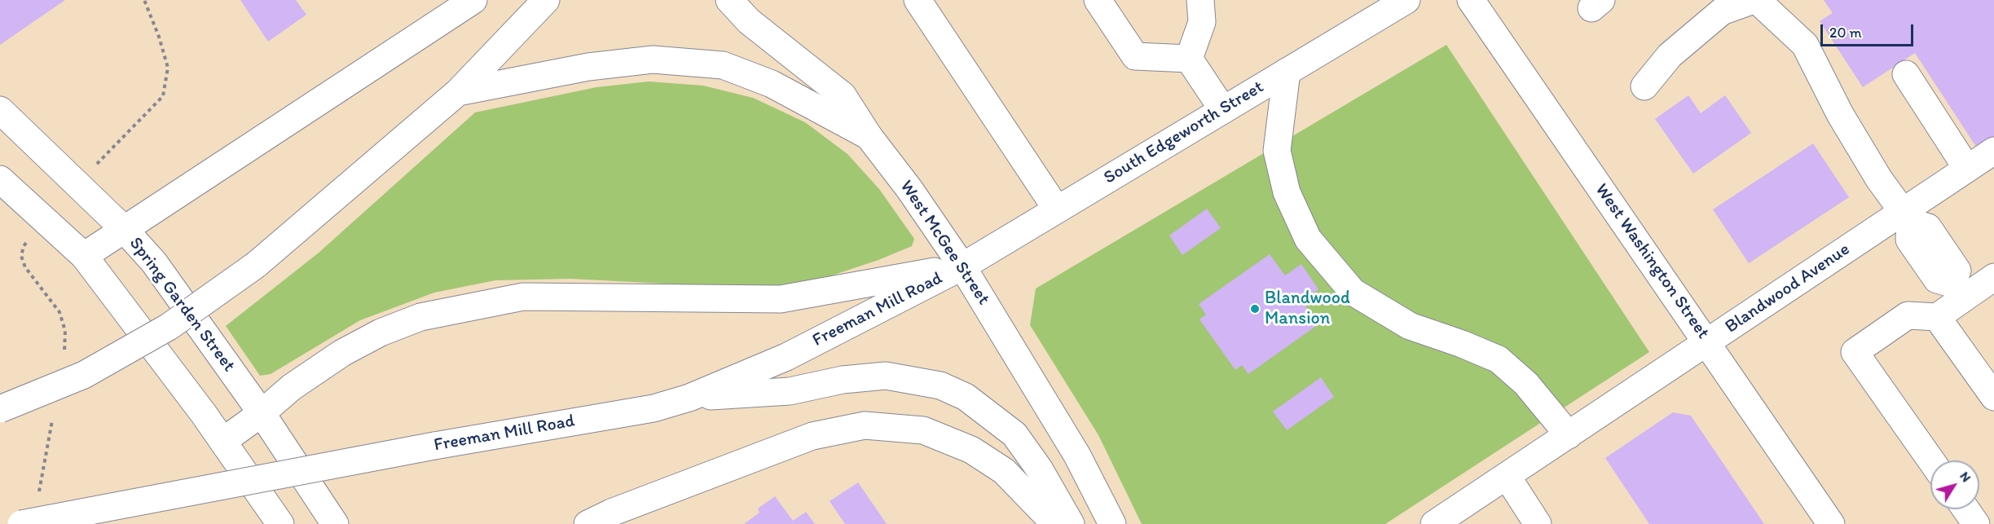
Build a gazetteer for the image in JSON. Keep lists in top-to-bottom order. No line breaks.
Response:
{"streets":{"main road":["South Edgeworth Street","West McGee Street","West Washington Street","Blandwood Avenue","Spring Garden Street","Freeman Mill Road"]},"crossings":[["South Edgeworth Street","West McGee Street"],["South Edgeworth Street","Freeman Mill Road"],["West McGee Street","Freeman Mill Road"],["West Washington Street","Blandwood Avenue"]],"places":["Blandwood Mansion"],"scale_bar":"20 m","north":"top right"}
